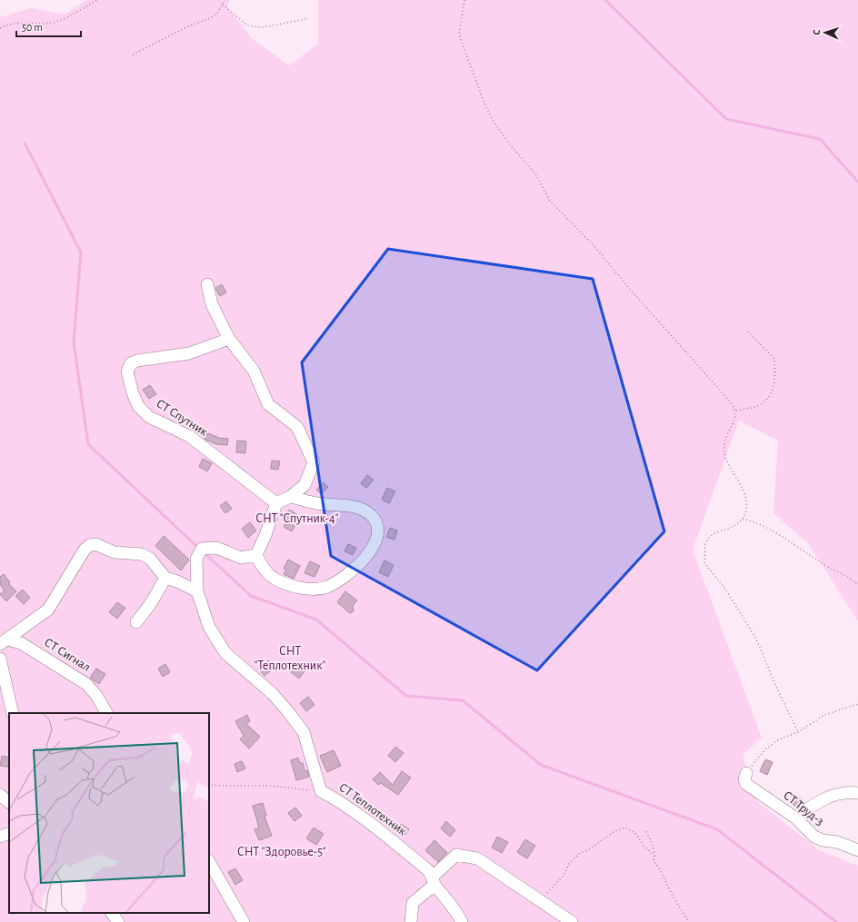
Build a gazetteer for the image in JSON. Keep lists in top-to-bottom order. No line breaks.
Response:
{"streets":{"street":["СТ Спутник","СТ Сигнал","СТ Труд-3","СТ Теплотехник"]},"crossings":[["СТ Спутник","СТ Теплотехник"]],"parks":["СНТ \"Спутник-4\"","СНТ \"Теплотехник\"","СНТ \"Здоровье-5\""],"scale_bar":"50 m","north":"left"}
